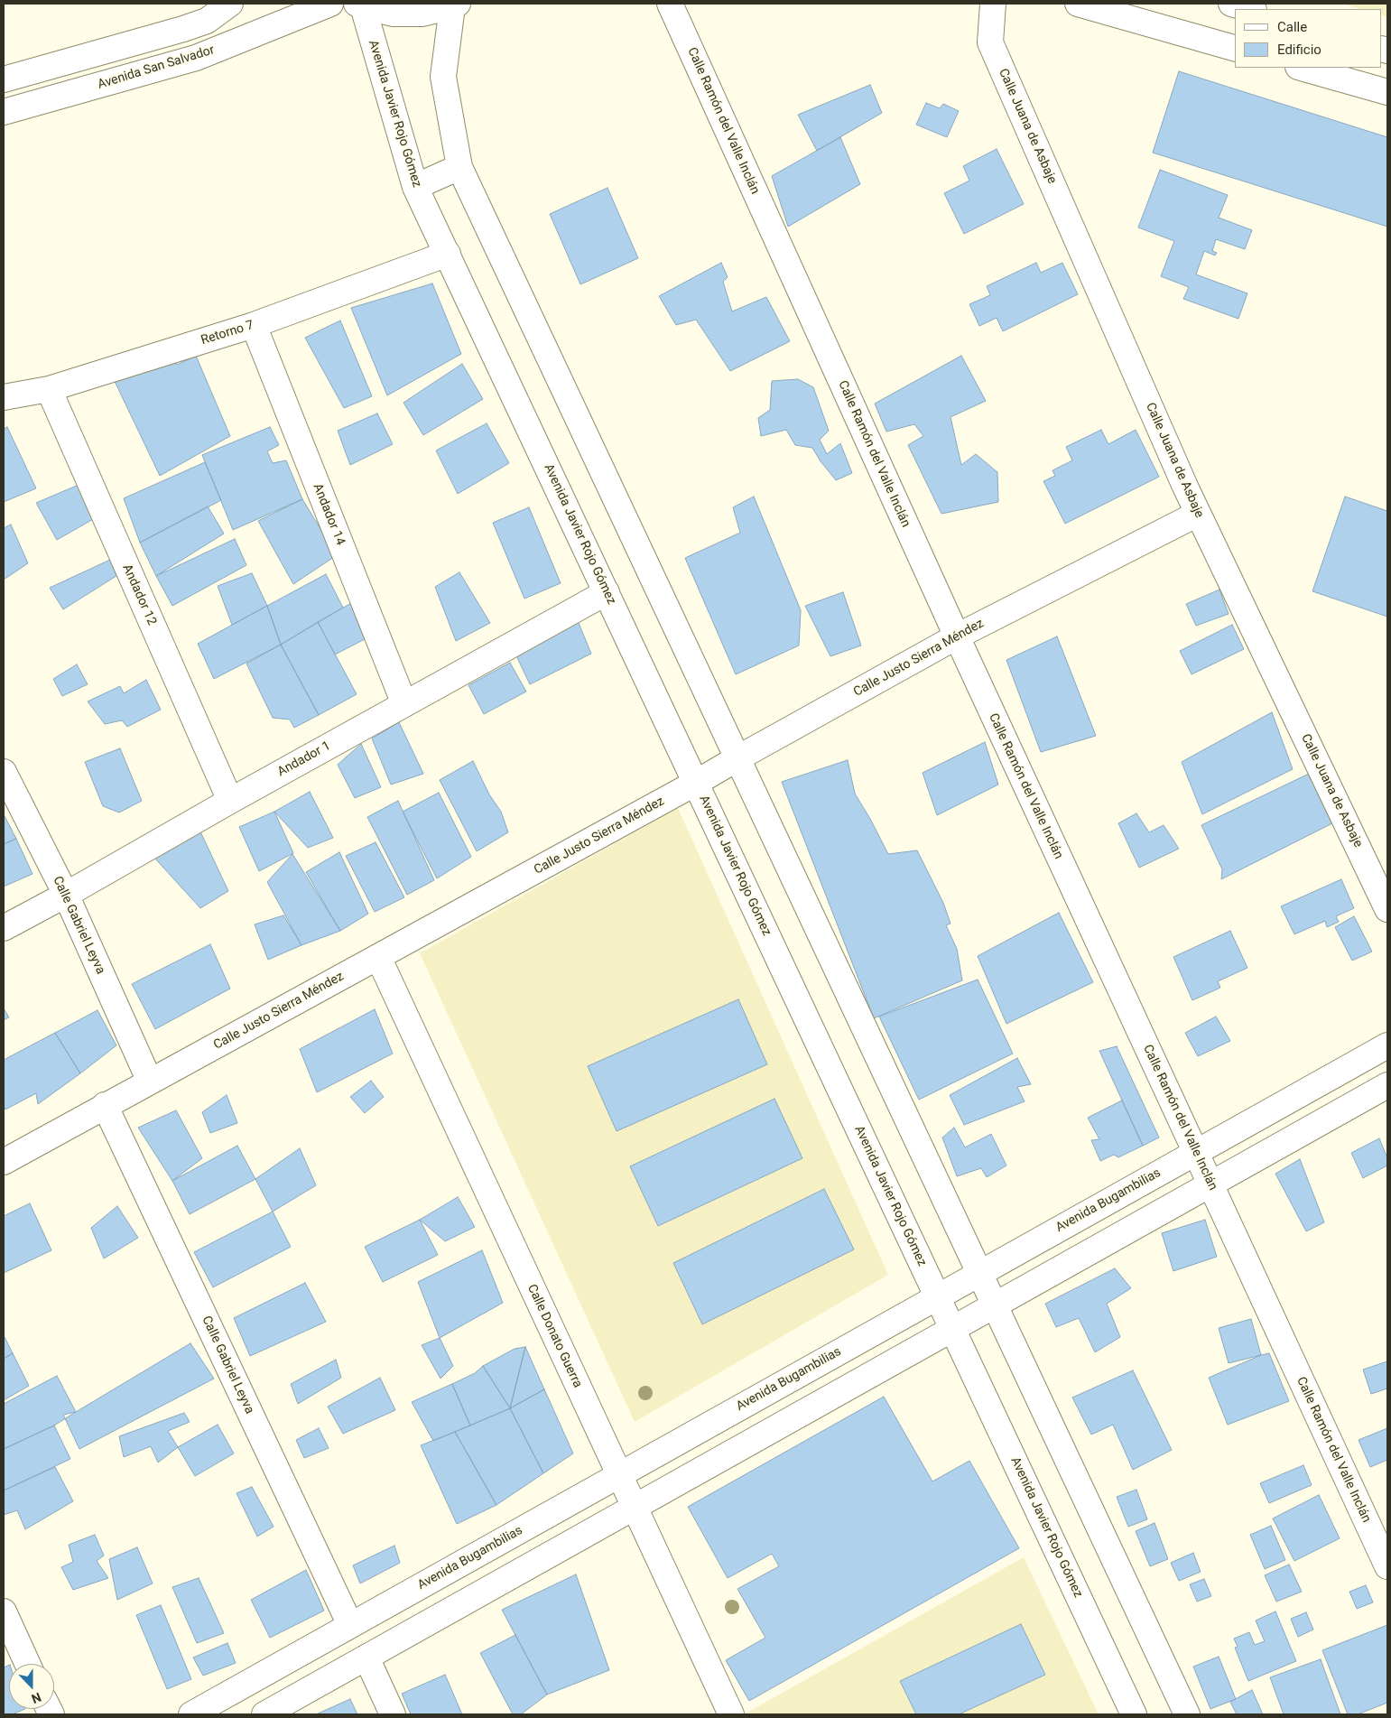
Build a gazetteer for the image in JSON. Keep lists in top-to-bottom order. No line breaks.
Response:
{"streets":{"street":["Avenida San Salvador","Avenida Javier Rojo Gómez","Calle Ramón del Valle Inclán","Calle Juana de Asbaje","Retorno 7","Andador 14","Andador 12","Calle Justo Sierra Méndez","Andador 1","Calle Gabriel Leyva","Avenida Bugambilias","Calle Donato Guerra"]},"crossings":[["Avenida Javier Rojo Gómez","Retorno 7"],["Avenida Javier Rojo Gómez","Calle Justo Sierra Méndez"],["Avenida Javier Rojo Gómez","Andador 1"],["Avenida Javier Rojo Gómez","Avenida Bugambilias"],["Calle Ramón del Valle Inclán","Calle Justo Sierra Méndez"],["Calle Ramón del Valle Inclán","Avenida Bugambilias"],["Calle Juana de Asbaje","Calle Justo Sierra Méndez"],["Retorno 7","Andador 14"],["Retorno 7","Andador 12"],["Andador 14","Andador 1"],["Andador 12","Andador 1"],["Calle Justo Sierra Méndez","Calle Gabriel Leyva"],["Calle Justo Sierra Méndez","Calle Donato Guerra"],["Andador 1","Calle Gabriel Leyva"],["Calle Gabriel Leyva","Avenida Bugambilias"],["Avenida Bugambilias","Calle Donato Guerra"]],"legend":["Calle","Edificio"],"north":"bottom"}
